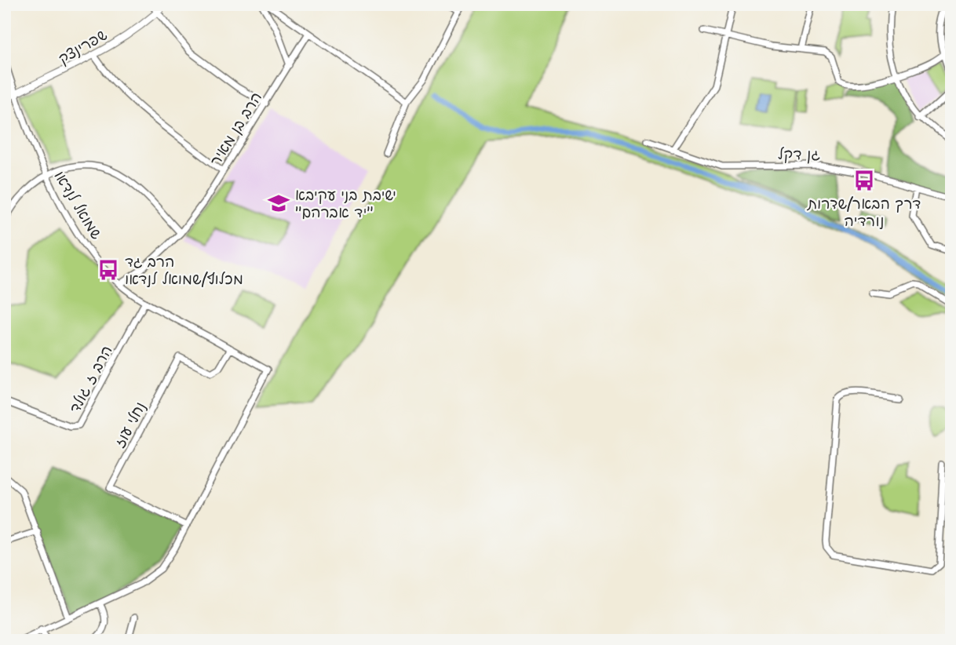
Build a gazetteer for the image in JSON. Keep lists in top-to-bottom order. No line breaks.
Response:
{"streets":{"street":["שפרינצק","הרב בן מאיר","גן דקל","שמואל לנדאו","הרב ז גולד","נחלי עוז"]},"crossings":[["שפרינצק","שמואל לנדאו"],["הרב בן מאיר","שמואל לנדאו"],["שמואל לנדאו","הרב ז גולד"],["שמואל לנדאו","נחלי עוז"]],"places":{"bus stop":["דרך הבאר/שדרות נורדיה","הרב גד מכלוף/שמואל לנדאו"],"school or university":["ישיבת בני עקיבא \"יד אברהם\""]}}
